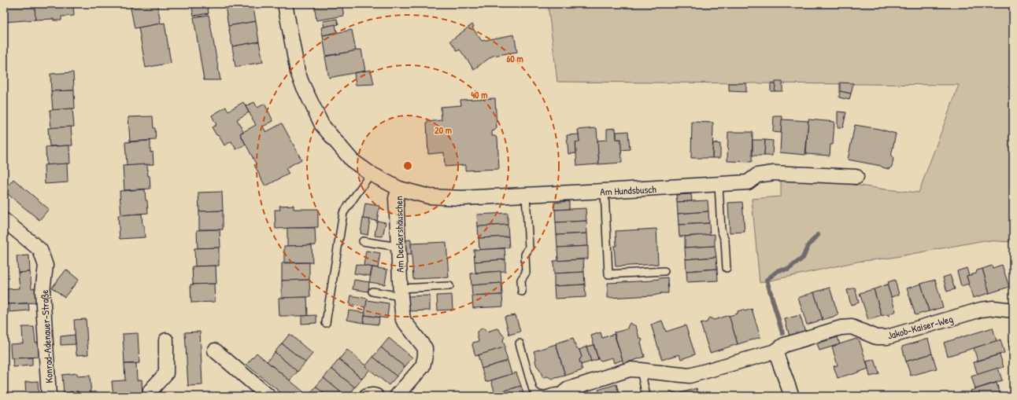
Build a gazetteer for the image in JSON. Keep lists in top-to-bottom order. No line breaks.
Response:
{"streets":{"street":["Am Hundsbusch","Am Deckershäuschen","Jakob-Kaiser-Weg","Konrad-Adenauer-Straße"]},"crossings":[["Am Hundsbusch","Am Deckershäuschen"]],"rings":["60 m","40 m","20 m"]}
